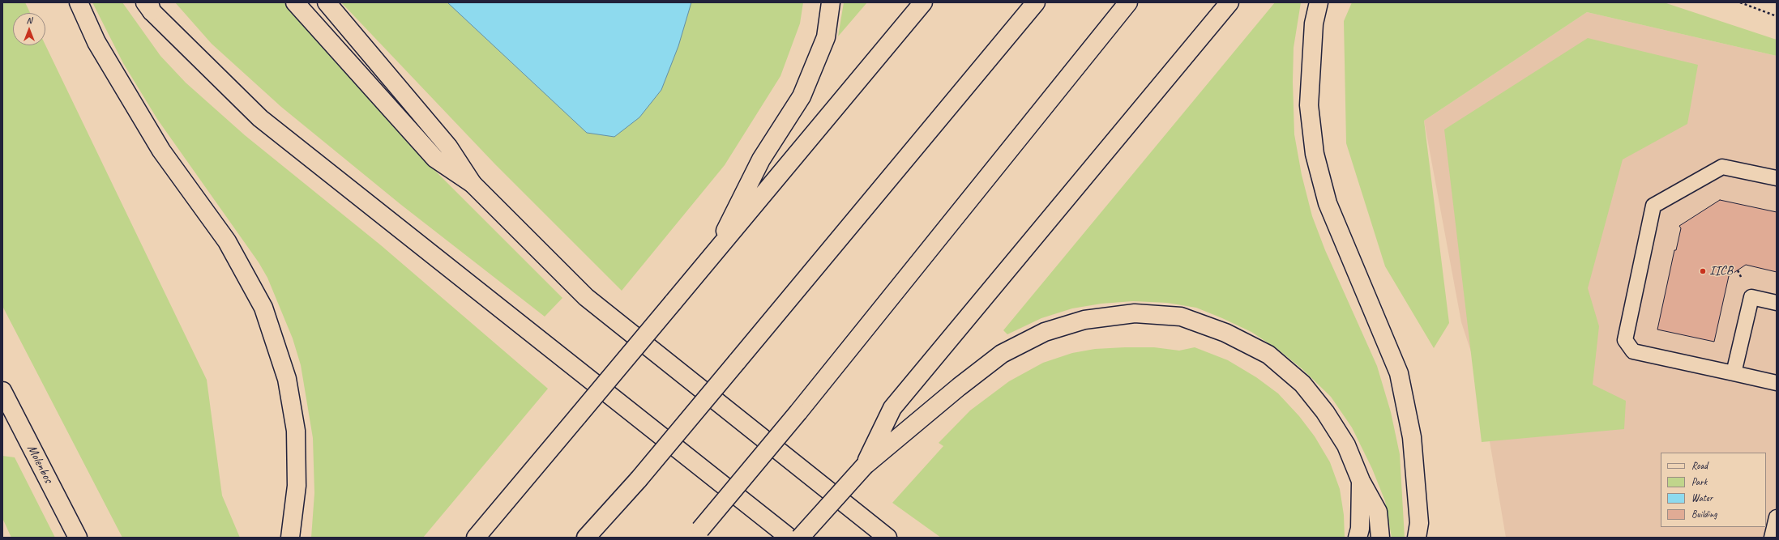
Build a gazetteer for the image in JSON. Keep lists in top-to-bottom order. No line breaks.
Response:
{"streets":{"main road":["Molenbos"]},"places":["IICB"],"legend":["Road","Park","Water","Building"],"north":"top"}
